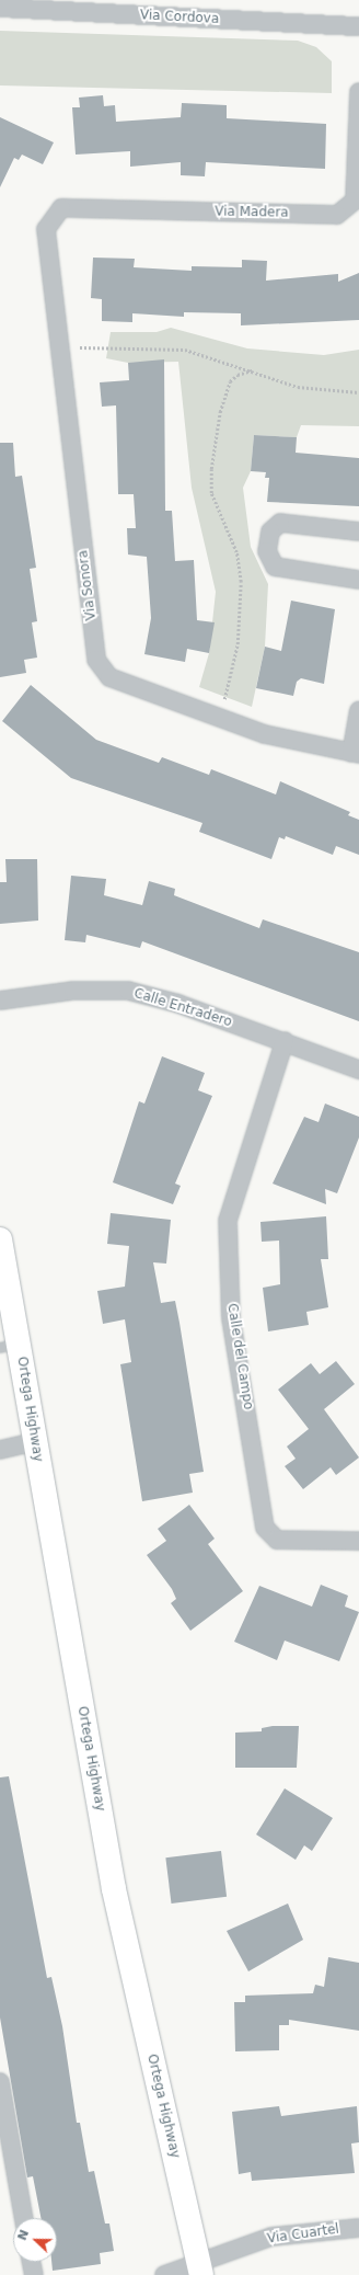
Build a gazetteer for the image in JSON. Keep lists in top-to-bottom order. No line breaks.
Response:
{"streets":{"main road":["Ortega Highway"],"street":["Via Cordova","Via Madera","Via Sonora","Calle Entradero","Calle del Campo","Via Cuartel"]},"crossings":[["Via Madera","Via Sonora"],["Calle Entradero","Calle del Campo"],["Ortega Highway","Via Cuartel"]],"north":"left"}
